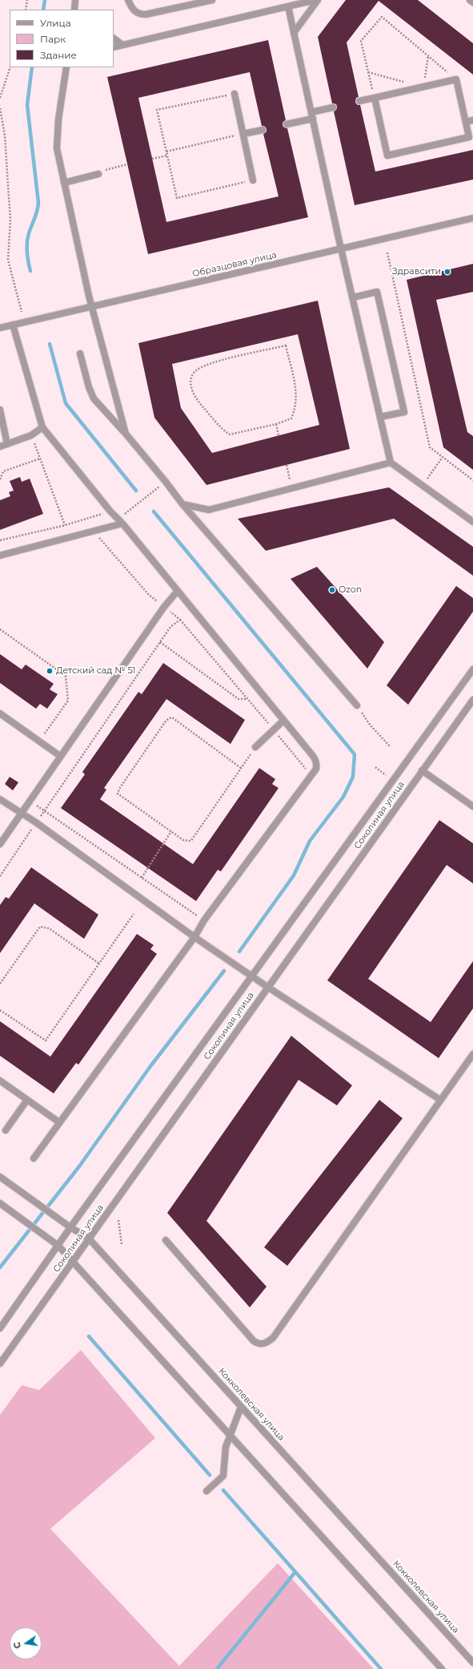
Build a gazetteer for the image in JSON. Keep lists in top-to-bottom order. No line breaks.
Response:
{"streets":{"street":["Образцовая улица","Соколиная улица","Кокколевская улица"]},"crossings":[["Соколиная улица","Кокколевская улица"]],"places":["Здравсити","Ozon","Детский сад № 51"],"legend":["Улица","Парк","Здание"],"north":"left"}
